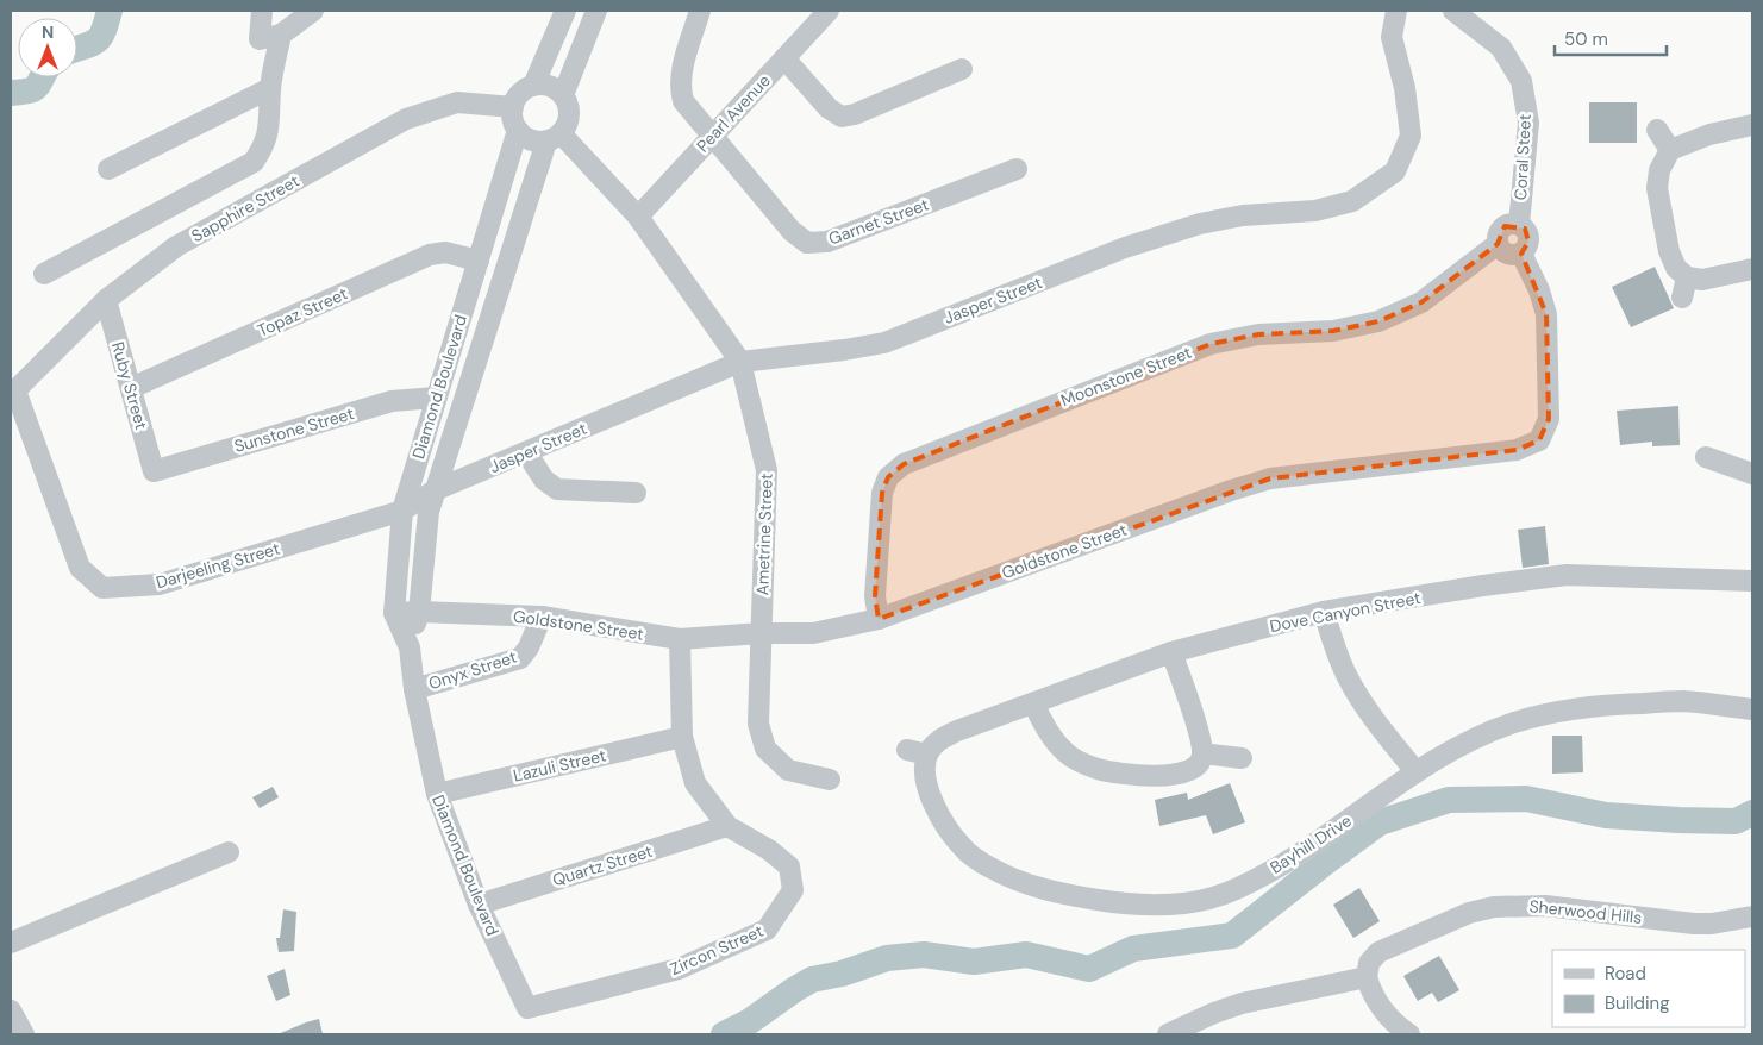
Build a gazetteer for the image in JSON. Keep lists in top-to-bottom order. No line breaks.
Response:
{"streets":{"street":["Pearl Avenue","Coral Steet","Sapphire Street","Garnet Street","Jasper Street","Topaz Street","Moonstone Street","Ruby Street","Diamond Boulevard","Sunstone Street","Ametrine Street","Goldstone Street","Darjeeling Street","Dove Canyon Street","Onyx Street","Lazuli Street","Bayhill Drive","Quartz Street","Sherwood Hills","Zircon Street"]},"crossings":[["Pearl Avenue","Garnet Street"],["Pearl Avenue","Ametrine Street"],["Coral Steet","Moonstone Street"],["Coral Steet","Goldstone Street"],["Sapphire Street","Ruby Street"],["Sapphire Street","Diamond Boulevard"],["Sapphire Street","Ametrine Street"],["Sapphire Street","Darjeeling Street"],["Jasper Street","Diamond Boulevard"],["Jasper Street","Ametrine Street"],["Jasper Street","Darjeeling Street"],["Topaz Street","Ruby Street"],["Topaz Street","Diamond Boulevard"],["Moonstone Street","Goldstone Street"],["Ruby Street","Sunstone Street"],["Diamond Boulevard","Sunstone Street"],["Diamond Boulevard","Ametrine Street"],["Diamond Boulevard","Goldstone Street"],["Diamond Boulevard","Darjeeling Street"],["Diamond Boulevard","Onyx Street"],["Diamond Boulevard","Lazuli Street"],["Diamond Boulevard","Quartz Street"],["Diamond Boulevard","Zircon Street"],["Ametrine Street","Goldstone Street"],["Goldstone Street","Onyx Street"],["Dove Canyon Street","Bayhill Drive"],["Quartz Street","Zircon Street"]],"legend":["Road","Building"],"scale_bar":"50 m","north":"top"}
